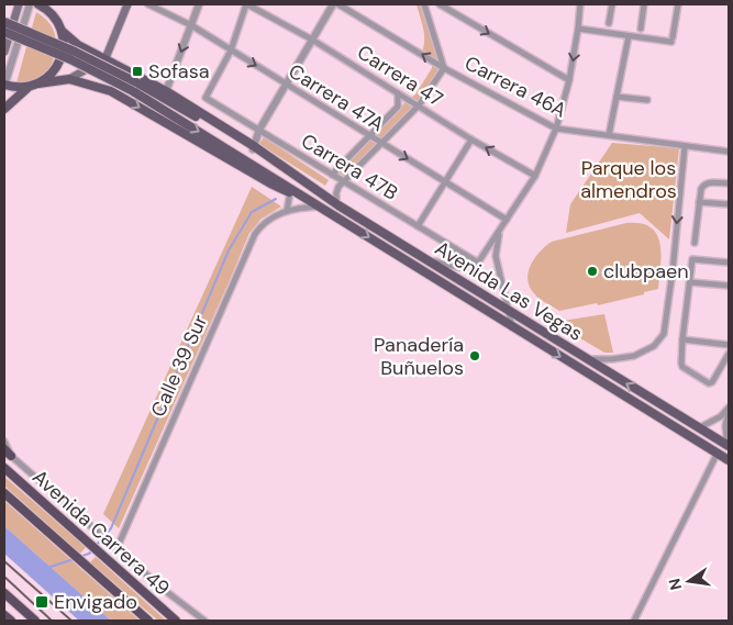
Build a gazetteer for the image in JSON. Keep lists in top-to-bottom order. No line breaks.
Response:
{"streets":{"highway":["Avenida Carrera 49"],"main road":["Avenida Las Vegas"],"street":["Carrera 47","Carrera 46A","Carrera 47A","Carrera 47B","Calle 39 Sur"]},"crossings":[["Carrera 47A","Carrera 47B"],["Avenida Las Vegas","Calle 39 Sur"]],"parks":["Parque los almendros"],"places":{"transit":["Sofasa","Envigado"],"other":["clubpaen","Panadería Buñuelos"]},"north":"left"}
